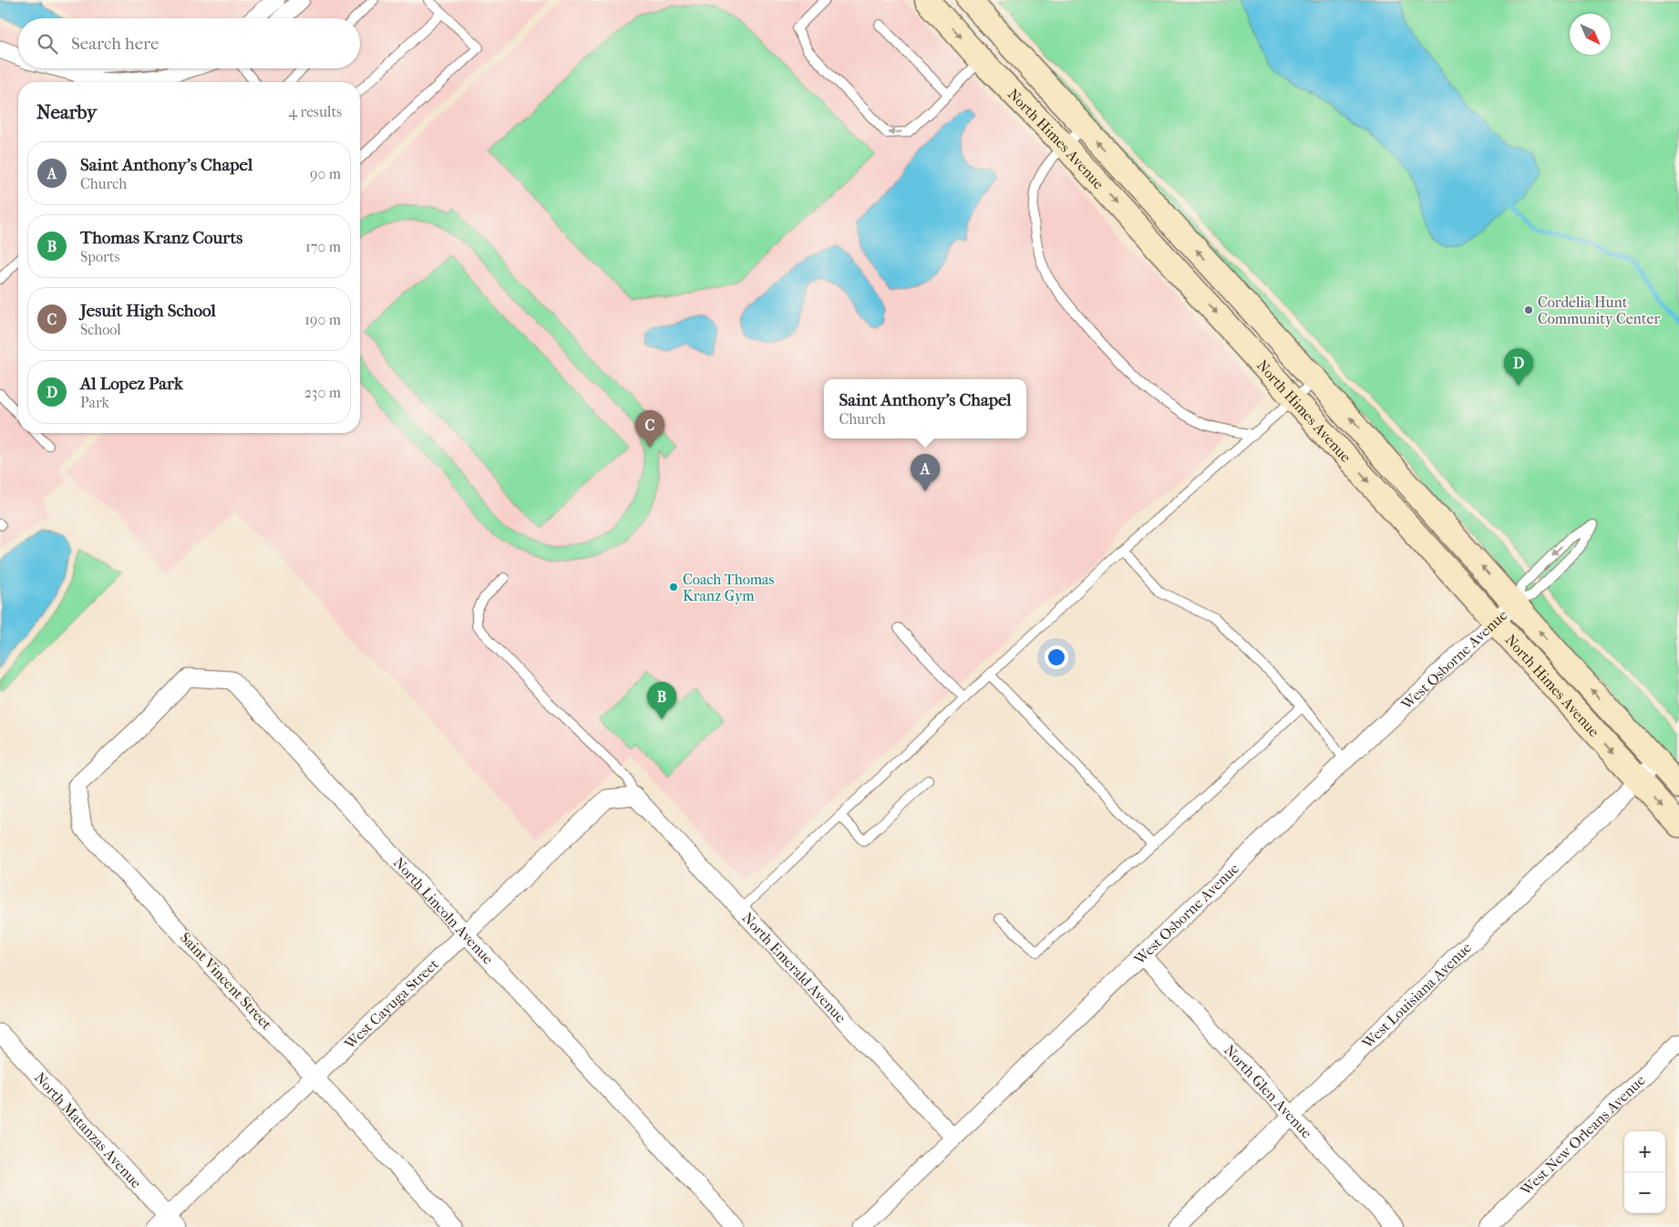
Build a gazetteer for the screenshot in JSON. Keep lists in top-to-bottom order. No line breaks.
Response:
{"streets":{"street":["North Himes Avenue","West Osborne Avenue","North Lincoln Avenue","North Emerald Avenue","Saint Vincent Street","West Louisiana Avenue","West Cayuga Street","North Glen Avenue","North Matanzas Avenue","West New Orleans Avenue"]},"crossings":[["North Himes Avenue","West Osborne Avenue"],["North Himes Avenue","West Louisiana Avenue"],["West Osborne Avenue","North Emerald Avenue"],["West Osborne Avenue","North Glen Avenue"],["North Lincoln Avenue","Saint Vincent Street"],["North Lincoln Avenue","West Cayuga Street"],["North Emerald Avenue","West Cayuga Street"],["Saint Vincent Street","West Cayuga Street"],["West Louisiana Avenue","North Glen Avenue"],["West Cayuga Street","North Matanzas Avenue"]],"places":["Cordelia Hunt Community Center","Coach Thomas Kranz Gym"],"north":"bottom right","page":{"search":"Search here","heading":["Nearby","4 results"],"list":[{"mark":"A","name":"Saint Anthony's Chapel","note":"Church","value":"90 m"},{"mark":"B","name":"Thomas Kranz Courts","note":"Sports","value":"170 m"},{"mark":"C","name":"Jesuit High School","note":"School","value":"190 m"},{"mark":"D","name":"Al Lopez Park","note":"Park","value":"230 m"}],"pins":["D","C","A","B"],"popup":["Saint Anthony's Chapel","Church"],"map_buttons":["+","−"]}}
